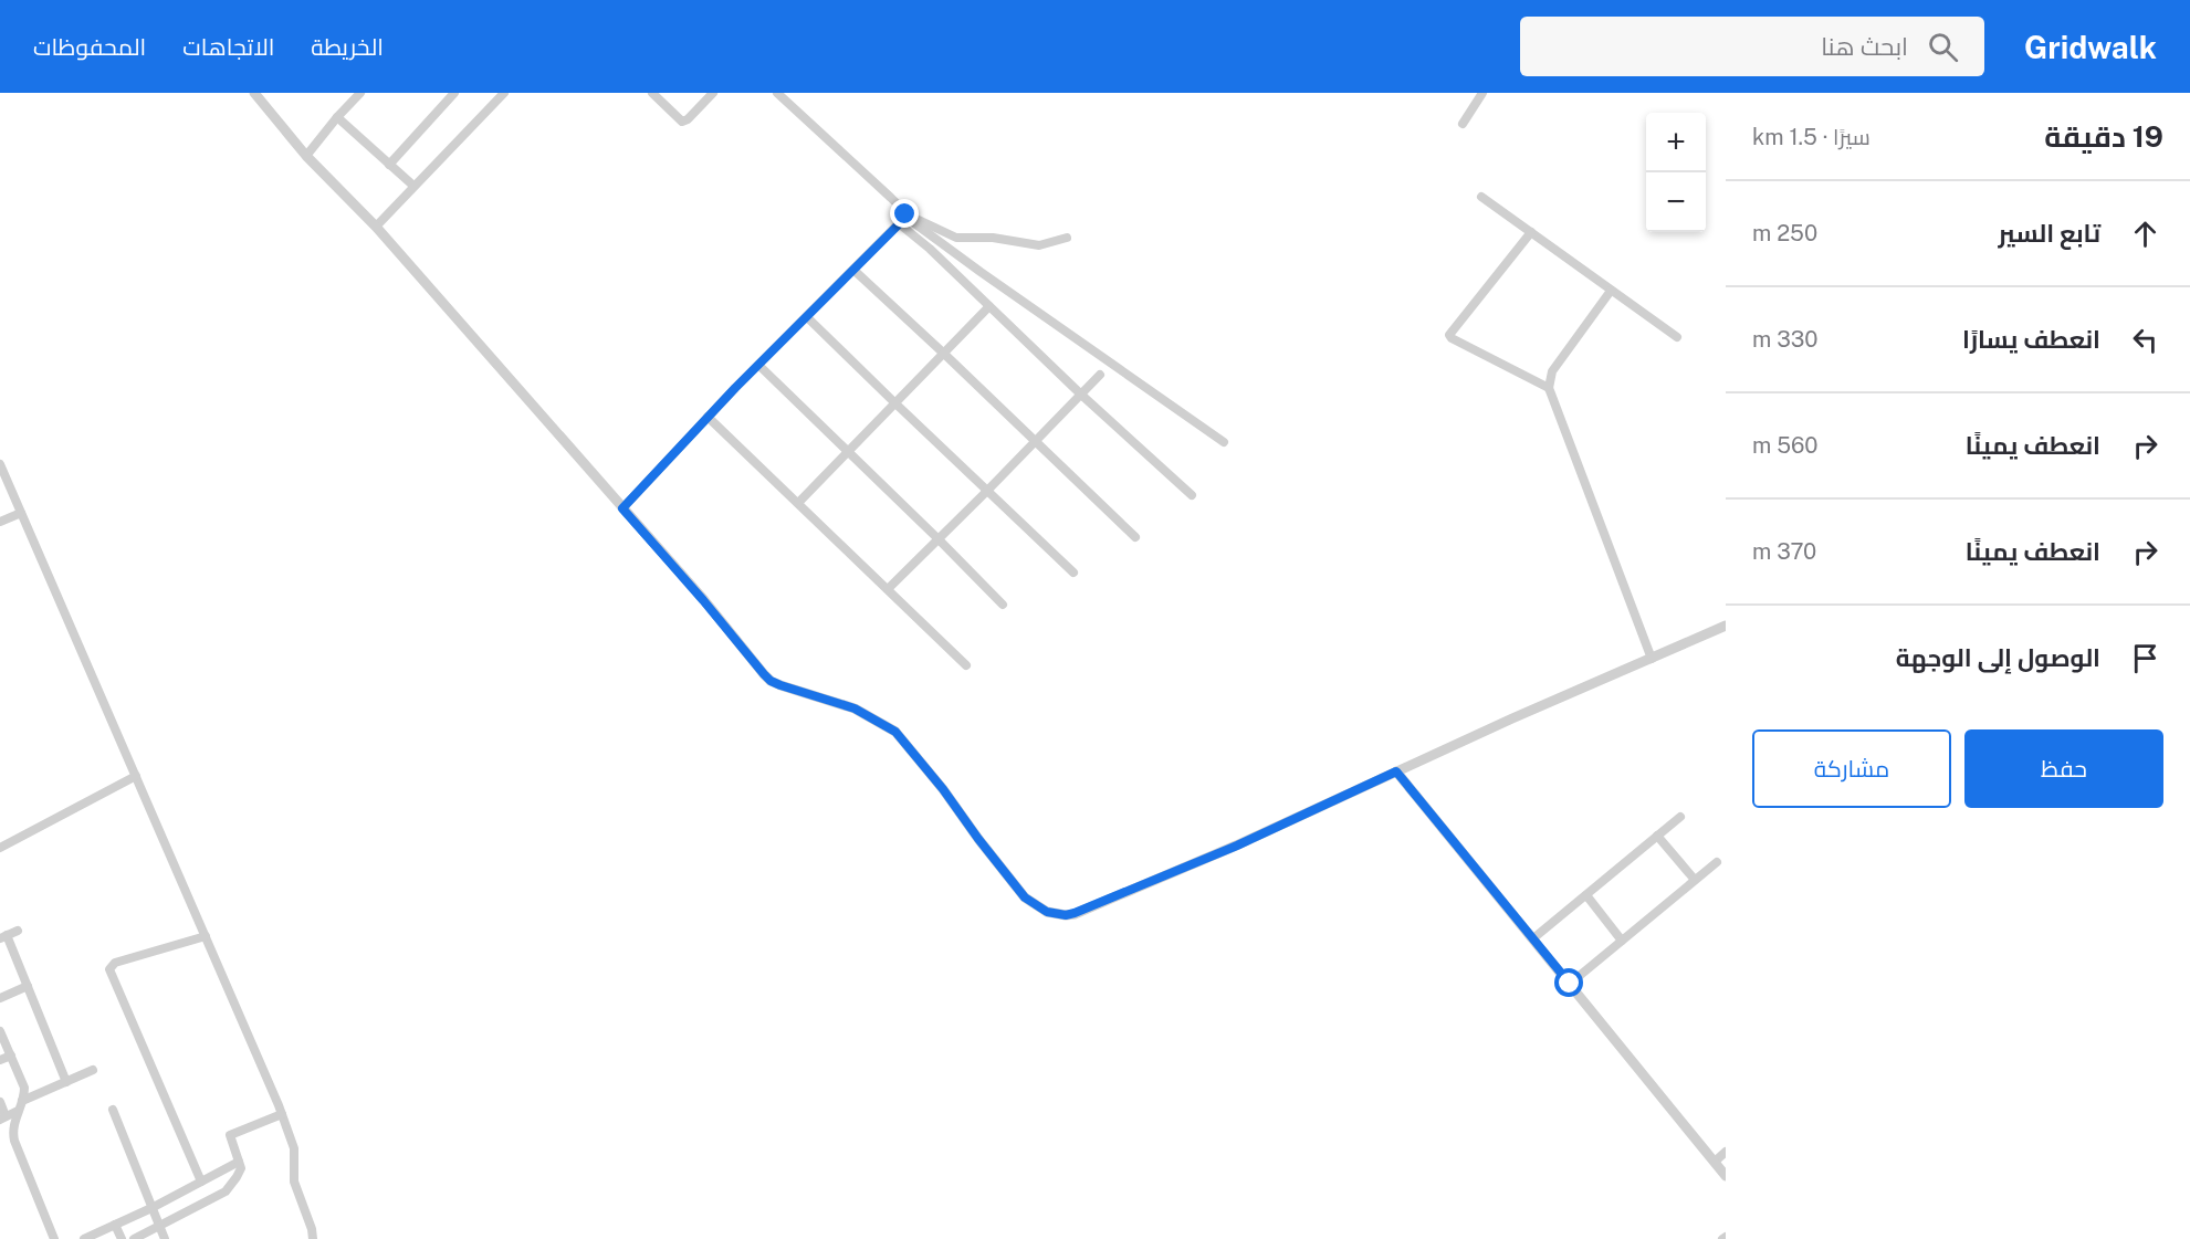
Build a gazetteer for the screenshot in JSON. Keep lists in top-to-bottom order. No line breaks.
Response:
{"page":{"header":"Gridwalk","search":"ابحث هنا","nav":["الخريطة","الاتجاهات","المحفوظات"],"heading":["19 دقيقة","سيرًا · 1.5 km"],"map_buttons":["+","−"],"list":[["تابع السير","250 m"],["انعطف يسارًا","330 m"],["انعطف يمينًا","560 m"],["انعطف يمينًا","370 m"],"الوصول إلى الوجهة"],"buttons":["حفظ","مشاركة"]}}
